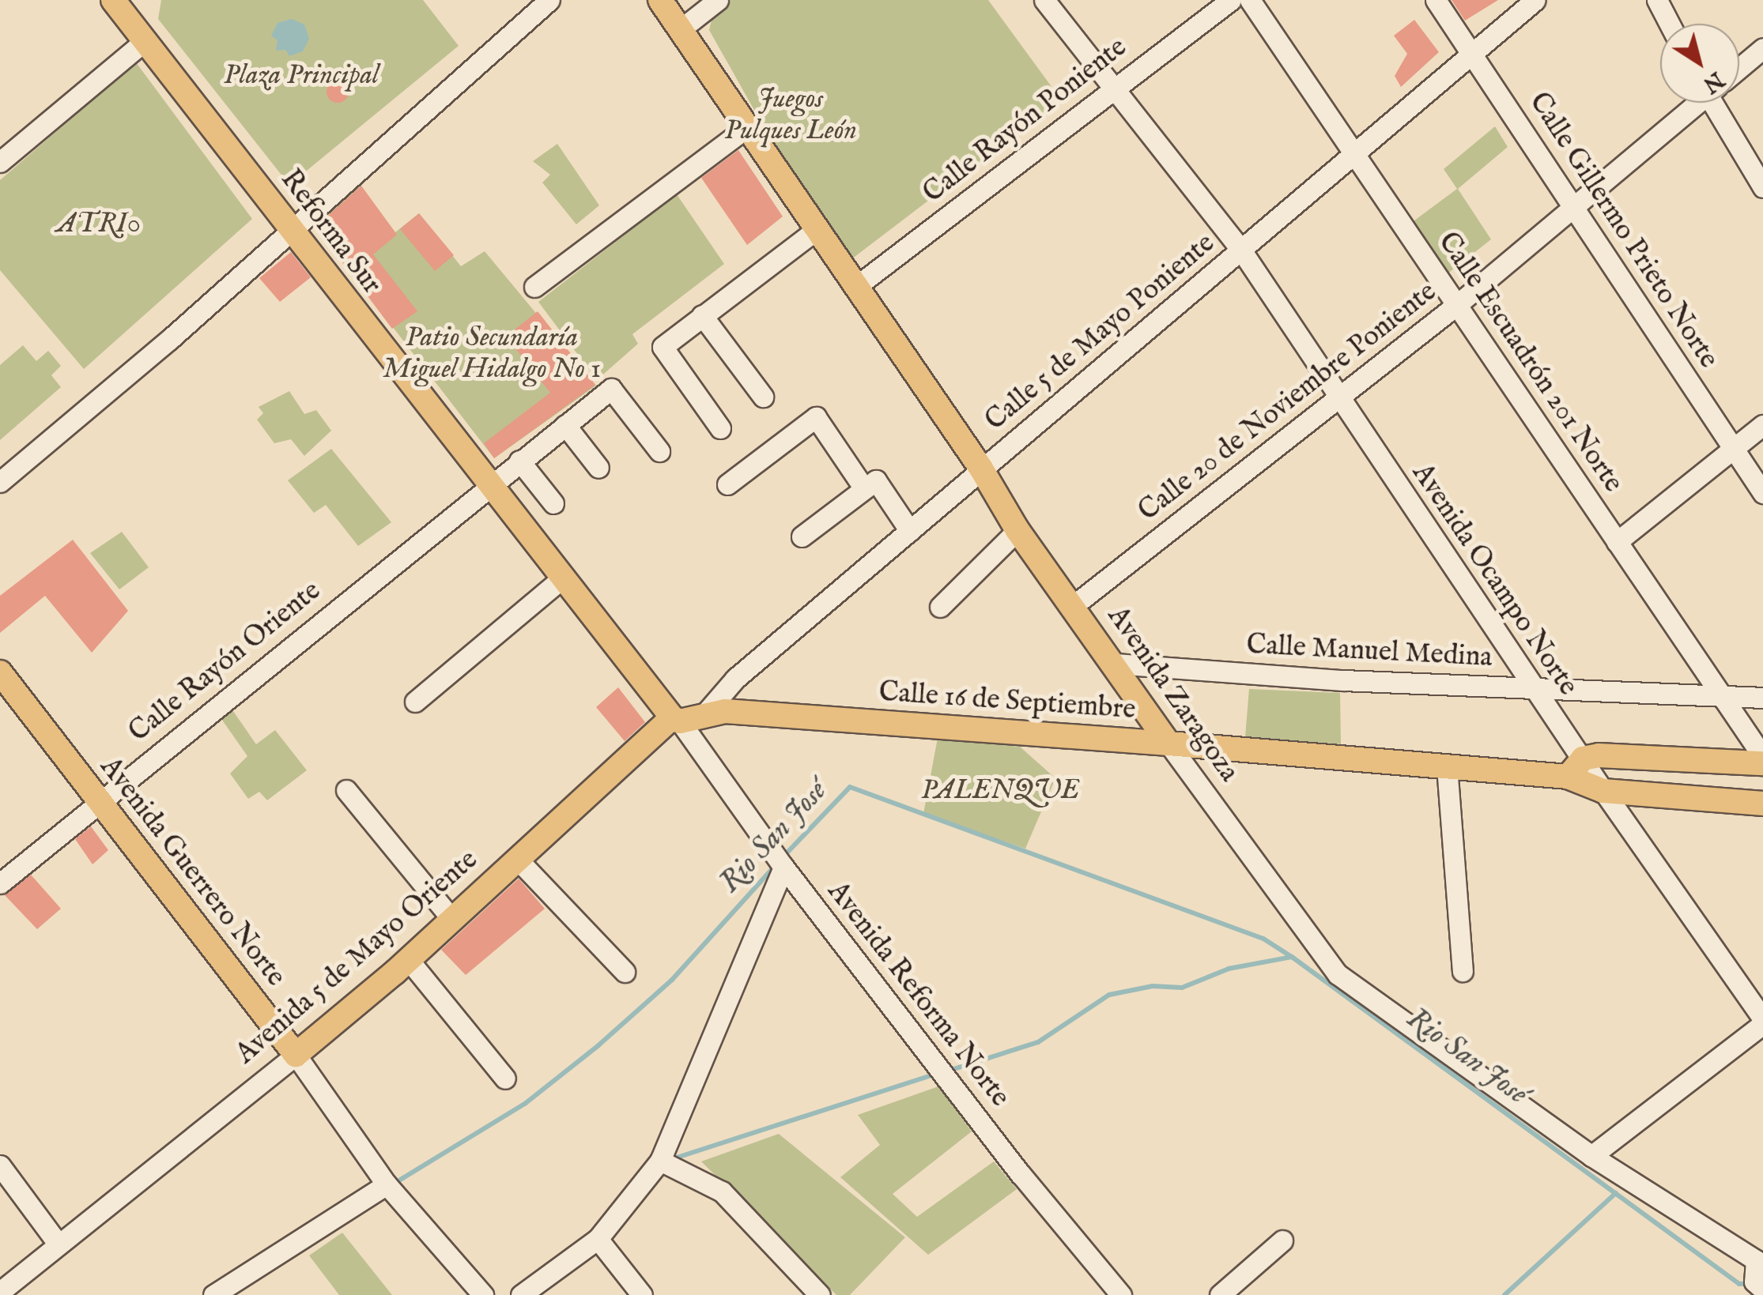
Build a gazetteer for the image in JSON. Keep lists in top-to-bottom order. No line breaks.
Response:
{"streets":{"main road":["Reforma Sur","Avenida Zaragoza","Calle 16 de Septiembre","Avenida Guerrero Norte","Avenida 5 de Mayo Oriente"],"street":["Calle Rayón Poniente","Calle Gillermo Prieto Norte","Calle 5 de Mayo Poniente","Calle Escuadrón 201 Norte","Calle 20 de Noviembre Poniente","Avenida Ocampo Norte","Calle Manuel Medina","Calle Rayón Oriente","Avenida Reforma Norte"]},"crossings":[["Calle Rayón Poniente","Avenida Zaragoza"],["Calle Gillermo Prieto Norte","Calle 5 de Mayo Poniente"],["Calle Gillermo Prieto Norte","Calle 20 de Noviembre Poniente"],["Reforma Sur","Calle Rayón Oriente"],["Reforma Sur","Calle 16 de Septiembre"],["Reforma Sur","Avenida 5 de Mayo Oriente"],["Reforma Sur","Avenida Reforma Norte"],["Calle 5 de Mayo Poniente","Calle Escuadrón 201 Norte"],["Calle 5 de Mayo Poniente","Avenida Zaragoza"],["Calle 5 de Mayo Poniente","Calle 16 de Septiembre"],["Calle Escuadrón 201 Norte","Calle 20 de Noviembre Poniente"],["Calle Escuadrón 201 Norte","Calle Manuel Medina"],["Calle 20 de Noviembre Poniente","Avenida Ocampo Norte"],["Calle 20 de Noviembre Poniente","Avenida Zaragoza"],["Avenida Ocampo Norte","Calle Manuel Medina"],["Avenida Ocampo Norte","Calle 16 de Septiembre"],["Calle Manuel Medina","Avenida Zaragoza"],["Calle Rayón Oriente","Avenida Guerrero Norte"],["Avenida Zaragoza","Calle 16 de Septiembre"],["Calle 16 de Septiembre","Avenida 5 de Mayo Oriente"],["Calle 16 de Septiembre","Avenida Reforma Norte"],["Avenida Guerrero Norte","Avenida 5 de Mayo Oriente"],["Avenida 5 de Mayo Oriente","Avenida Reforma Norte"]],"water":["Rio San José"],"parks":["Plaza Principal","Juegos Pulques León","ATRI0","Patio Secundaría Miguel Hidalgo No 1","PALENQUE"],"north":"bottom right"}
